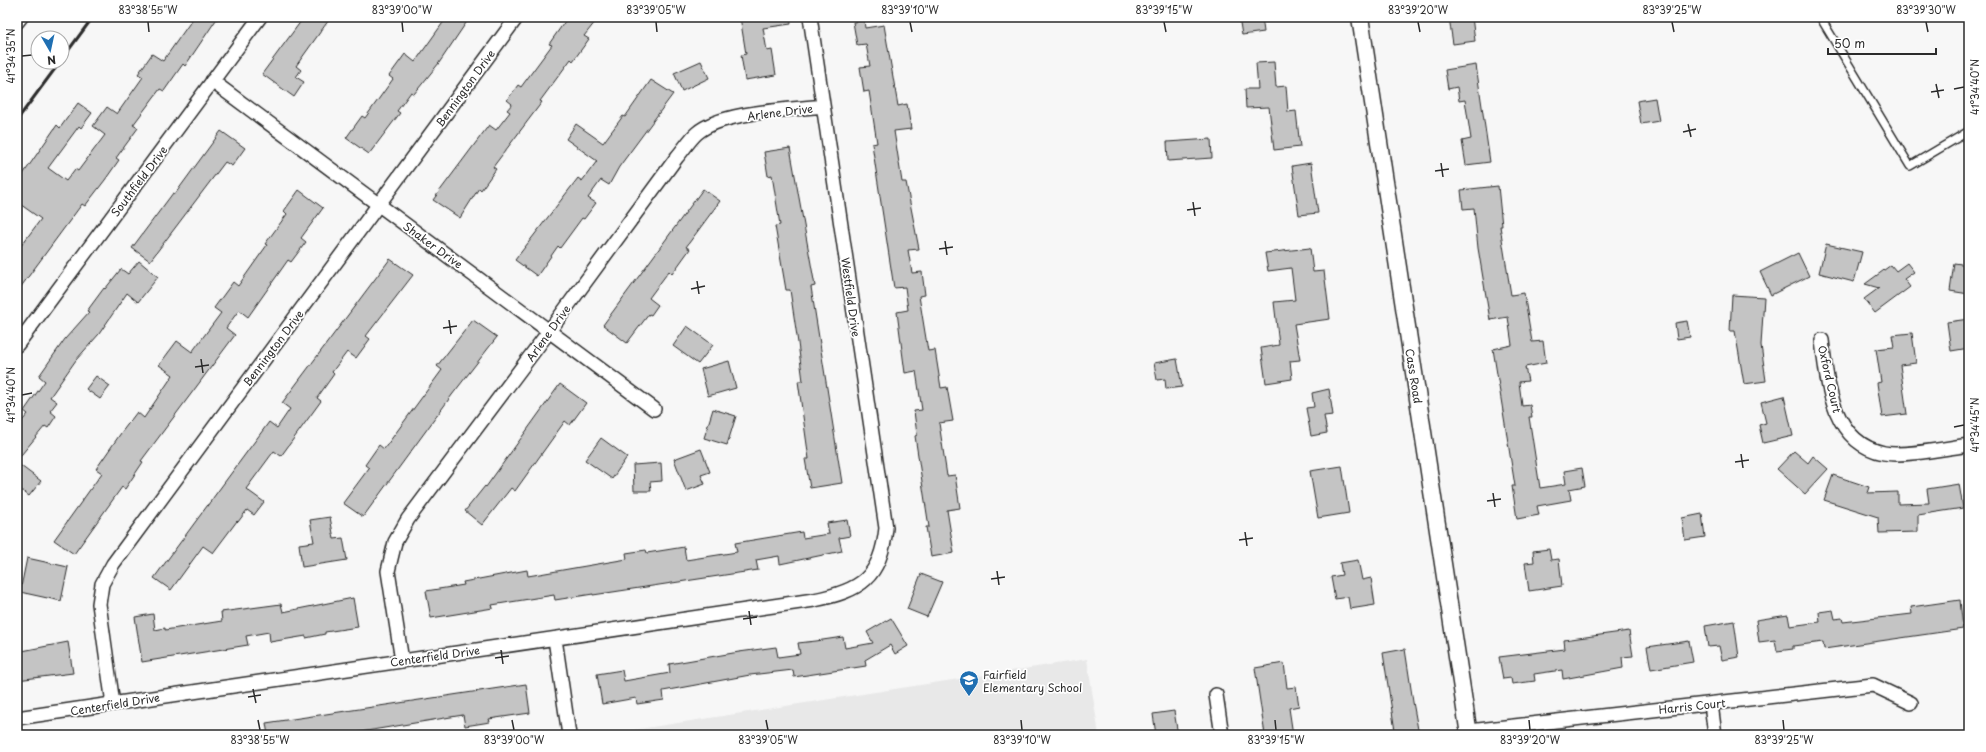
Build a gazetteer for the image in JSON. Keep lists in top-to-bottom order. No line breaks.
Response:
{"streets":{"street":["Bennington Drive","Arlene Drive","Southfield Drive","Shaker Drive","Westfield Drive","Cass Road","Oxford Court","Centerfield Drive","Harris Court"]},"crossings":[["Bennington Drive","Shaker Drive"],["Bennington Drive","Centerfield Drive"],["Arlene Drive","Shaker Drive"],["Arlene Drive","Westfield Drive"],["Arlene Drive","Centerfield Drive"],["Southfield Drive","Shaker Drive"],["Westfield Drive","Centerfield Drive"],["Cass Road","Harris Court"]],"places":{"school or university":["Fairfield Elementary School"]},"scale_bar":"50 m","north":"bottom","coordinates":["83°38'55\"W","83°39'00\"W","83°39'05\"W","83°39'10\"W","83°39'15\"W","83°39'20\"W","83°39'25\"W","83°39'30\"W","41°34'35\"N","41°34'40\"N","41°34'45\"N"]}
